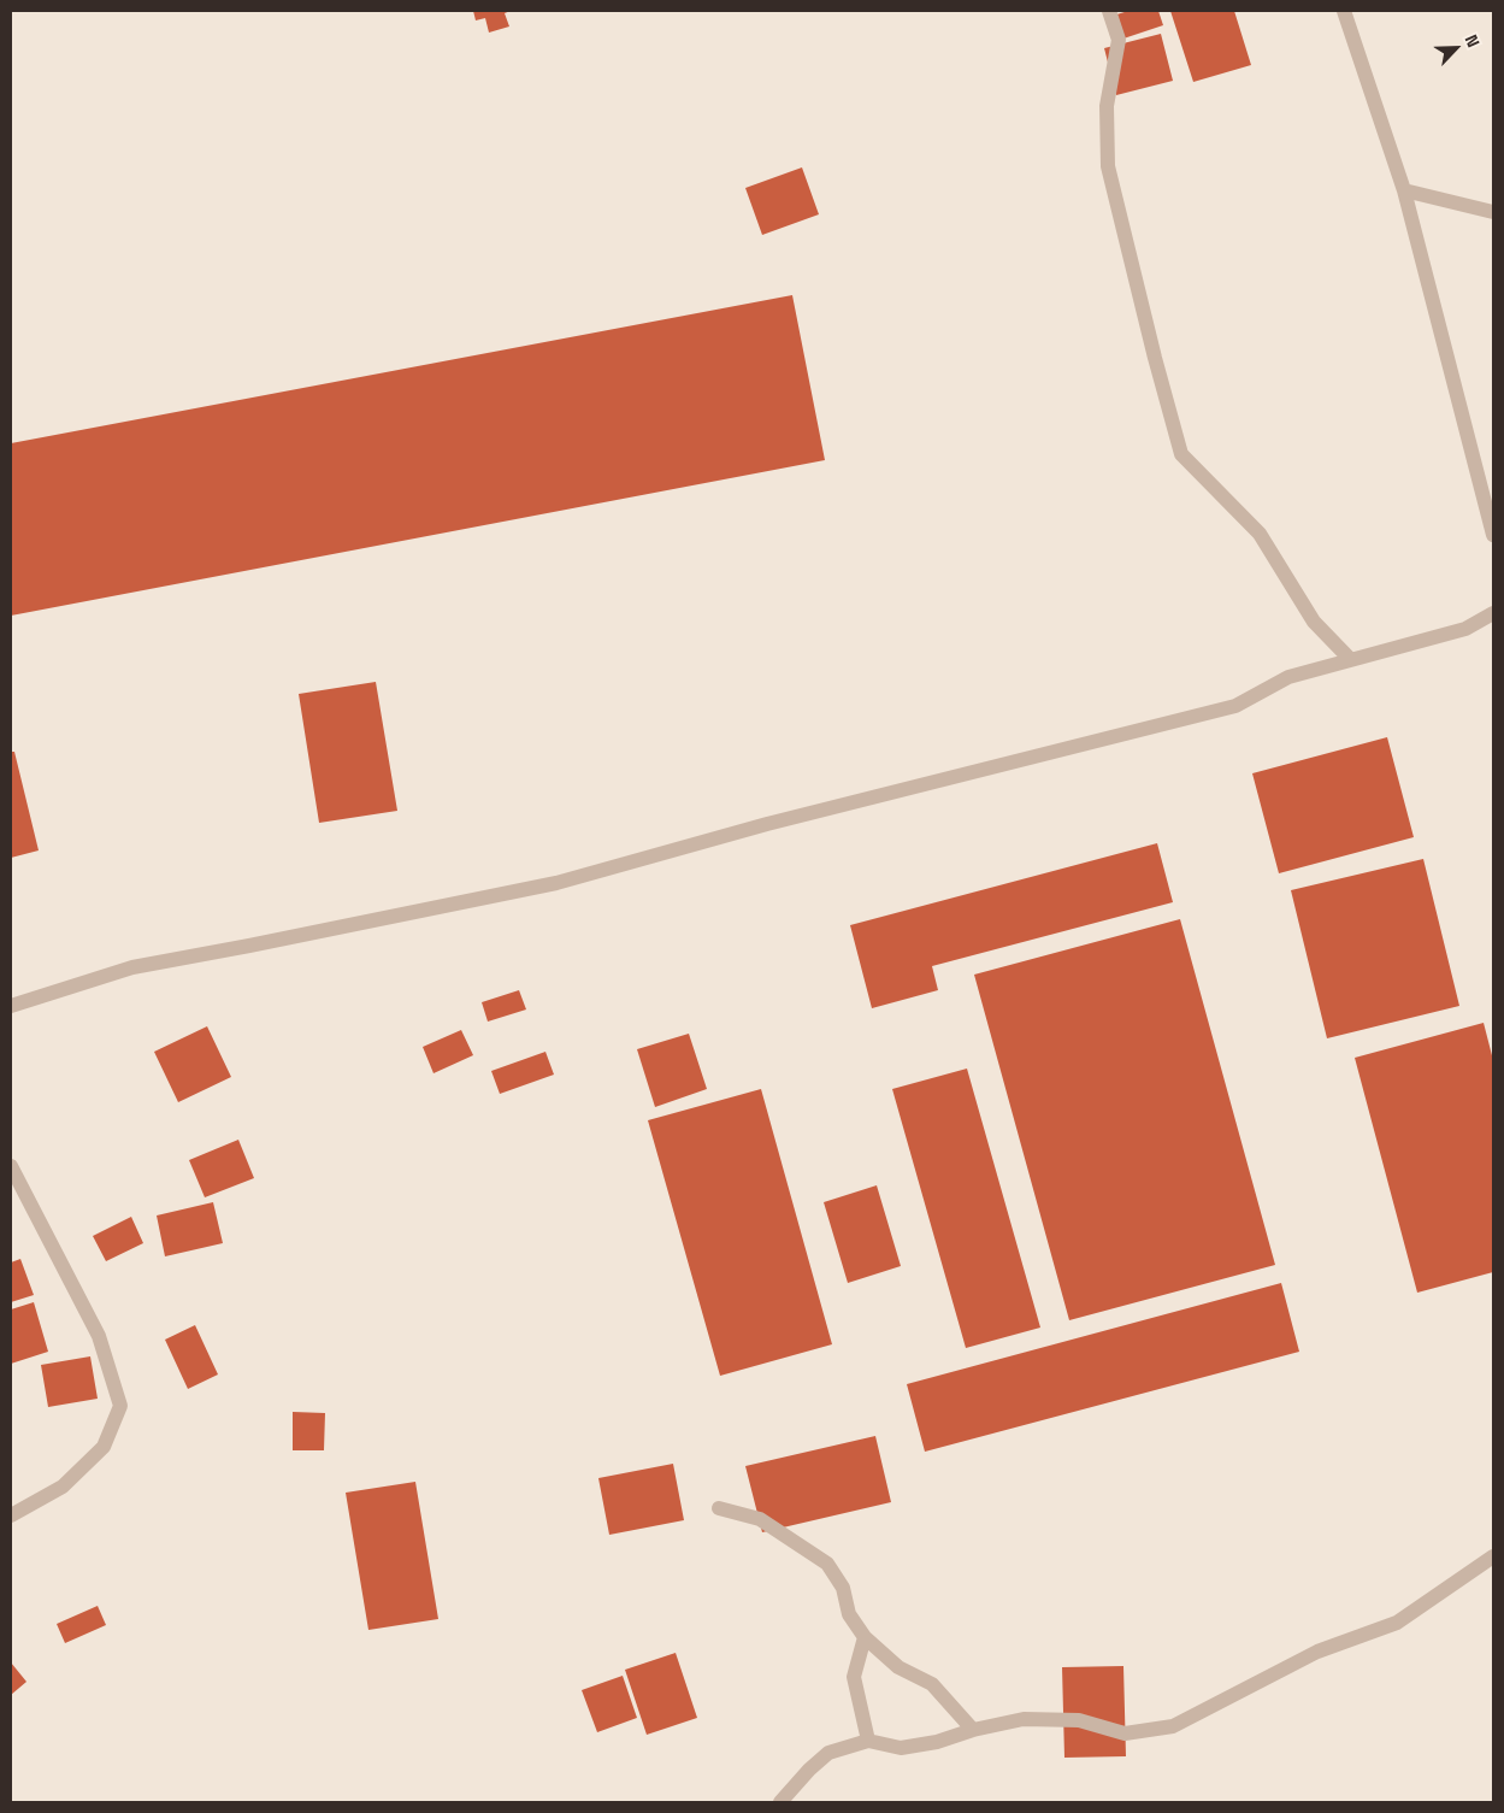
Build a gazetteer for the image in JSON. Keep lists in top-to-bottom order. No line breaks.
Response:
{"north":"top right"}
